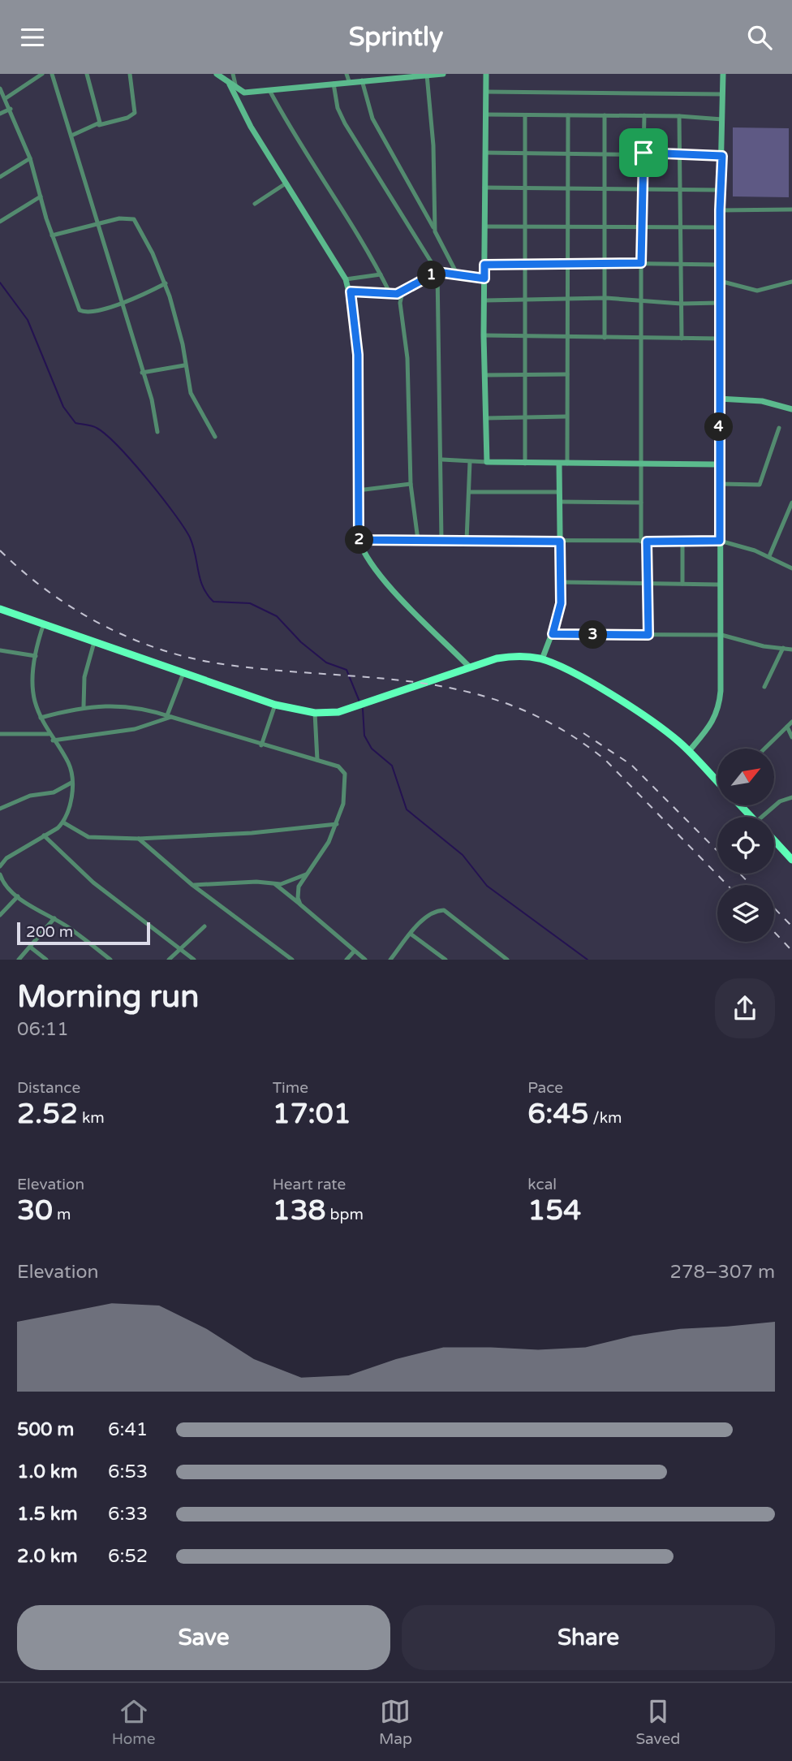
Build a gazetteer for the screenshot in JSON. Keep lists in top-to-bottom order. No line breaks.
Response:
{"scale_bar":"200 m","north":"top right","page":{"header":"Sprintly","pins":["1","4","2","3"],"scale":"200 m","heading":["Morning run","06:11"],"stats":[["Distance","2.52 km"],["Time","17:01"],["Pace","6:45 /km"],["Elevation","30 m"],["Heart rate","138 bpm"],["kcal","154"]],"chart":["Elevation","278–307 m"],"list":[{"name":"500 m","note":"6:41"},{"name":"1.0 km","note":"6:53"},{"name":"1.5 km","note":"6:33"},{"name":"2.0 km","note":"6:52"}],"buttons":["Save","Share"],"tabs":["Home","Map","Saved"]}}
